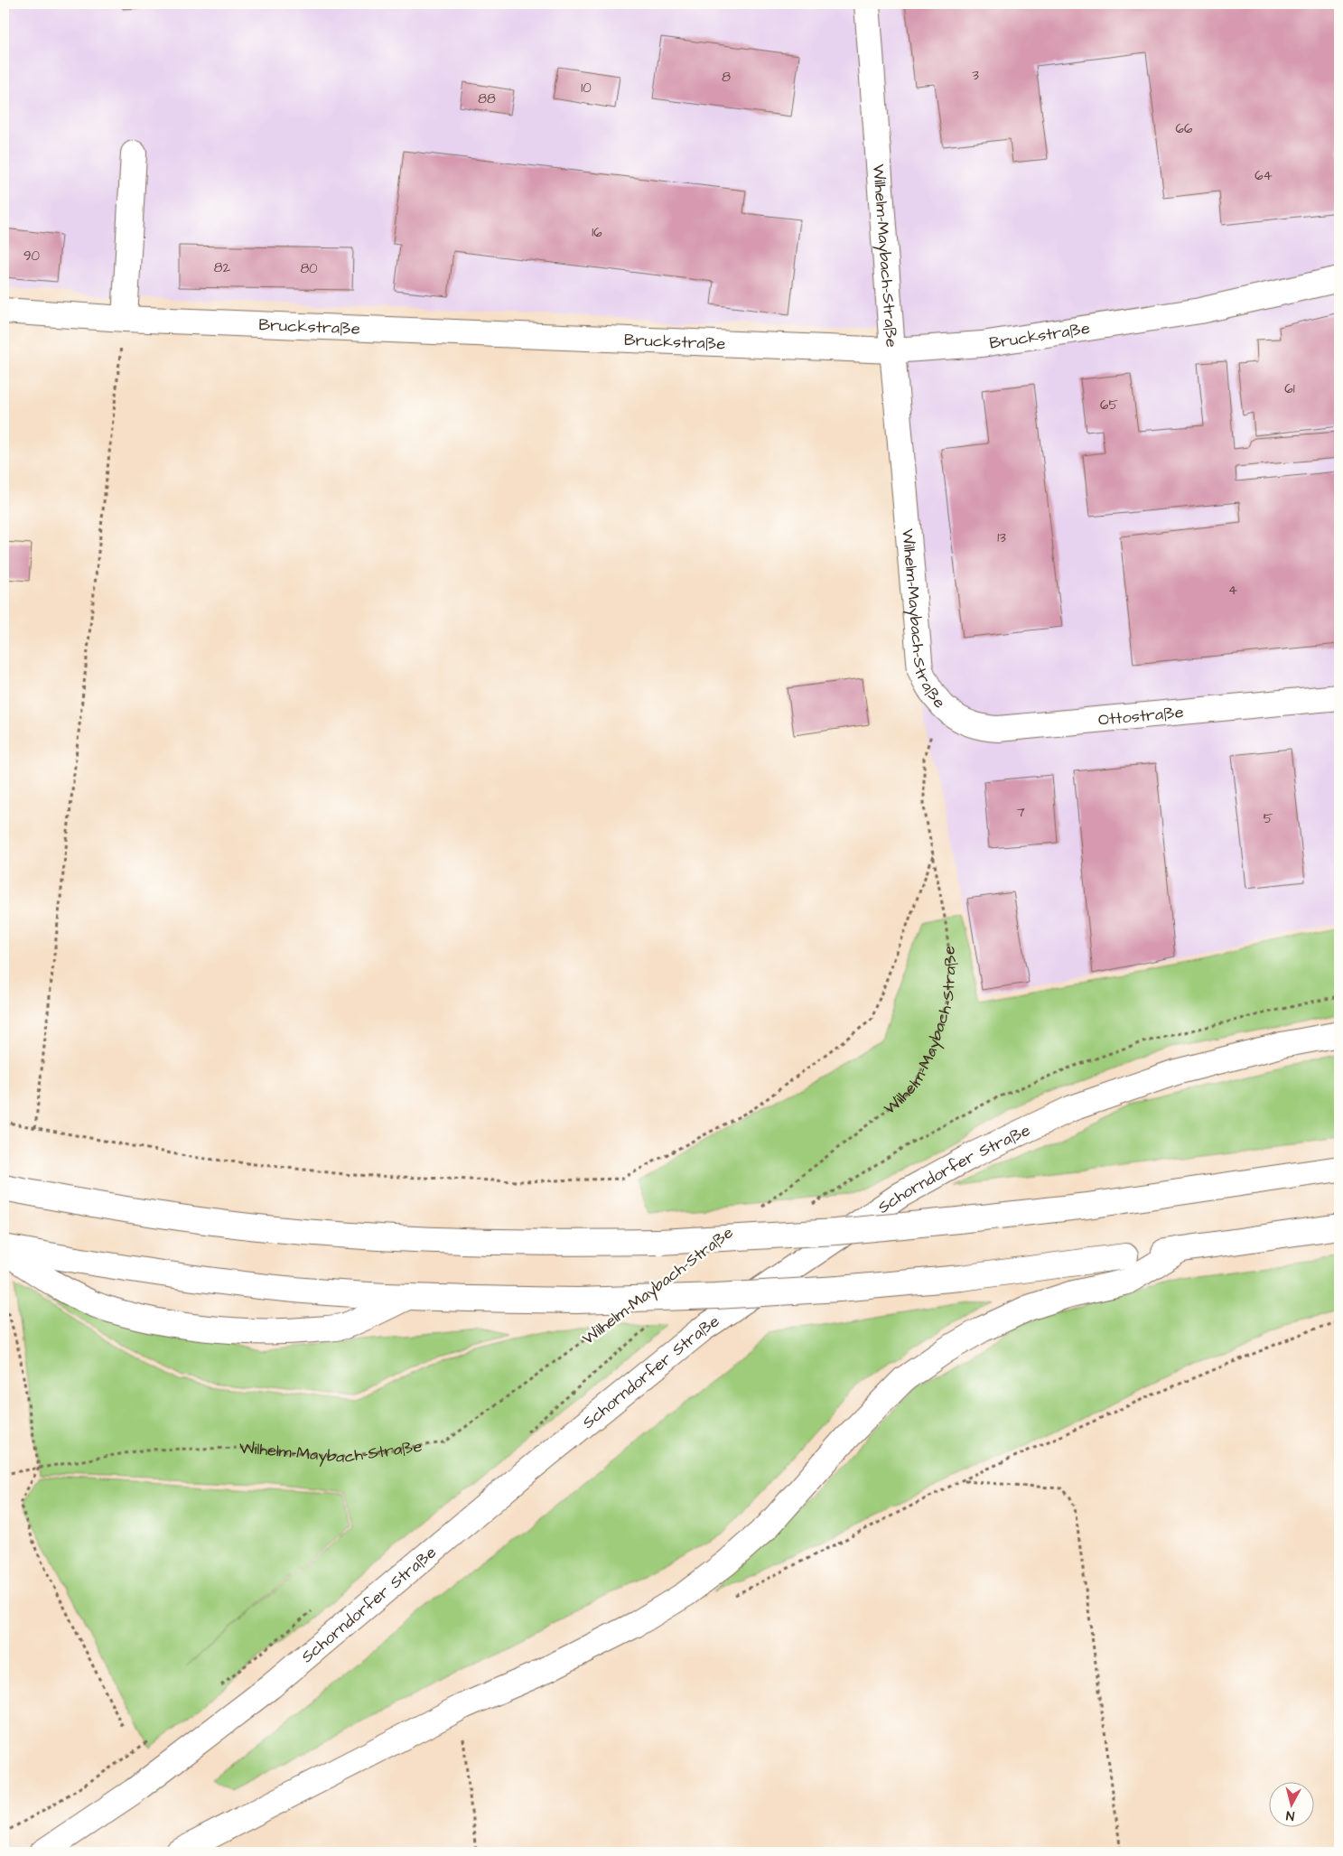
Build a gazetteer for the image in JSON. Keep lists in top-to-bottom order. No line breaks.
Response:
{"streets":{"main road":["Wilhelm-Maybach-Straße","Bruckstraße","Ottostraße","Schorndorfer Straße"]},"crossings":[["Wilhelm-Maybach-Straße","Bruckstraße"],["Wilhelm-Maybach-Straße","Ottostraße"]],"house_numbers":["3","8","10","88","66","64","16","90","82","80","61","65","13","4","7","5"],"north":"bottom"}
